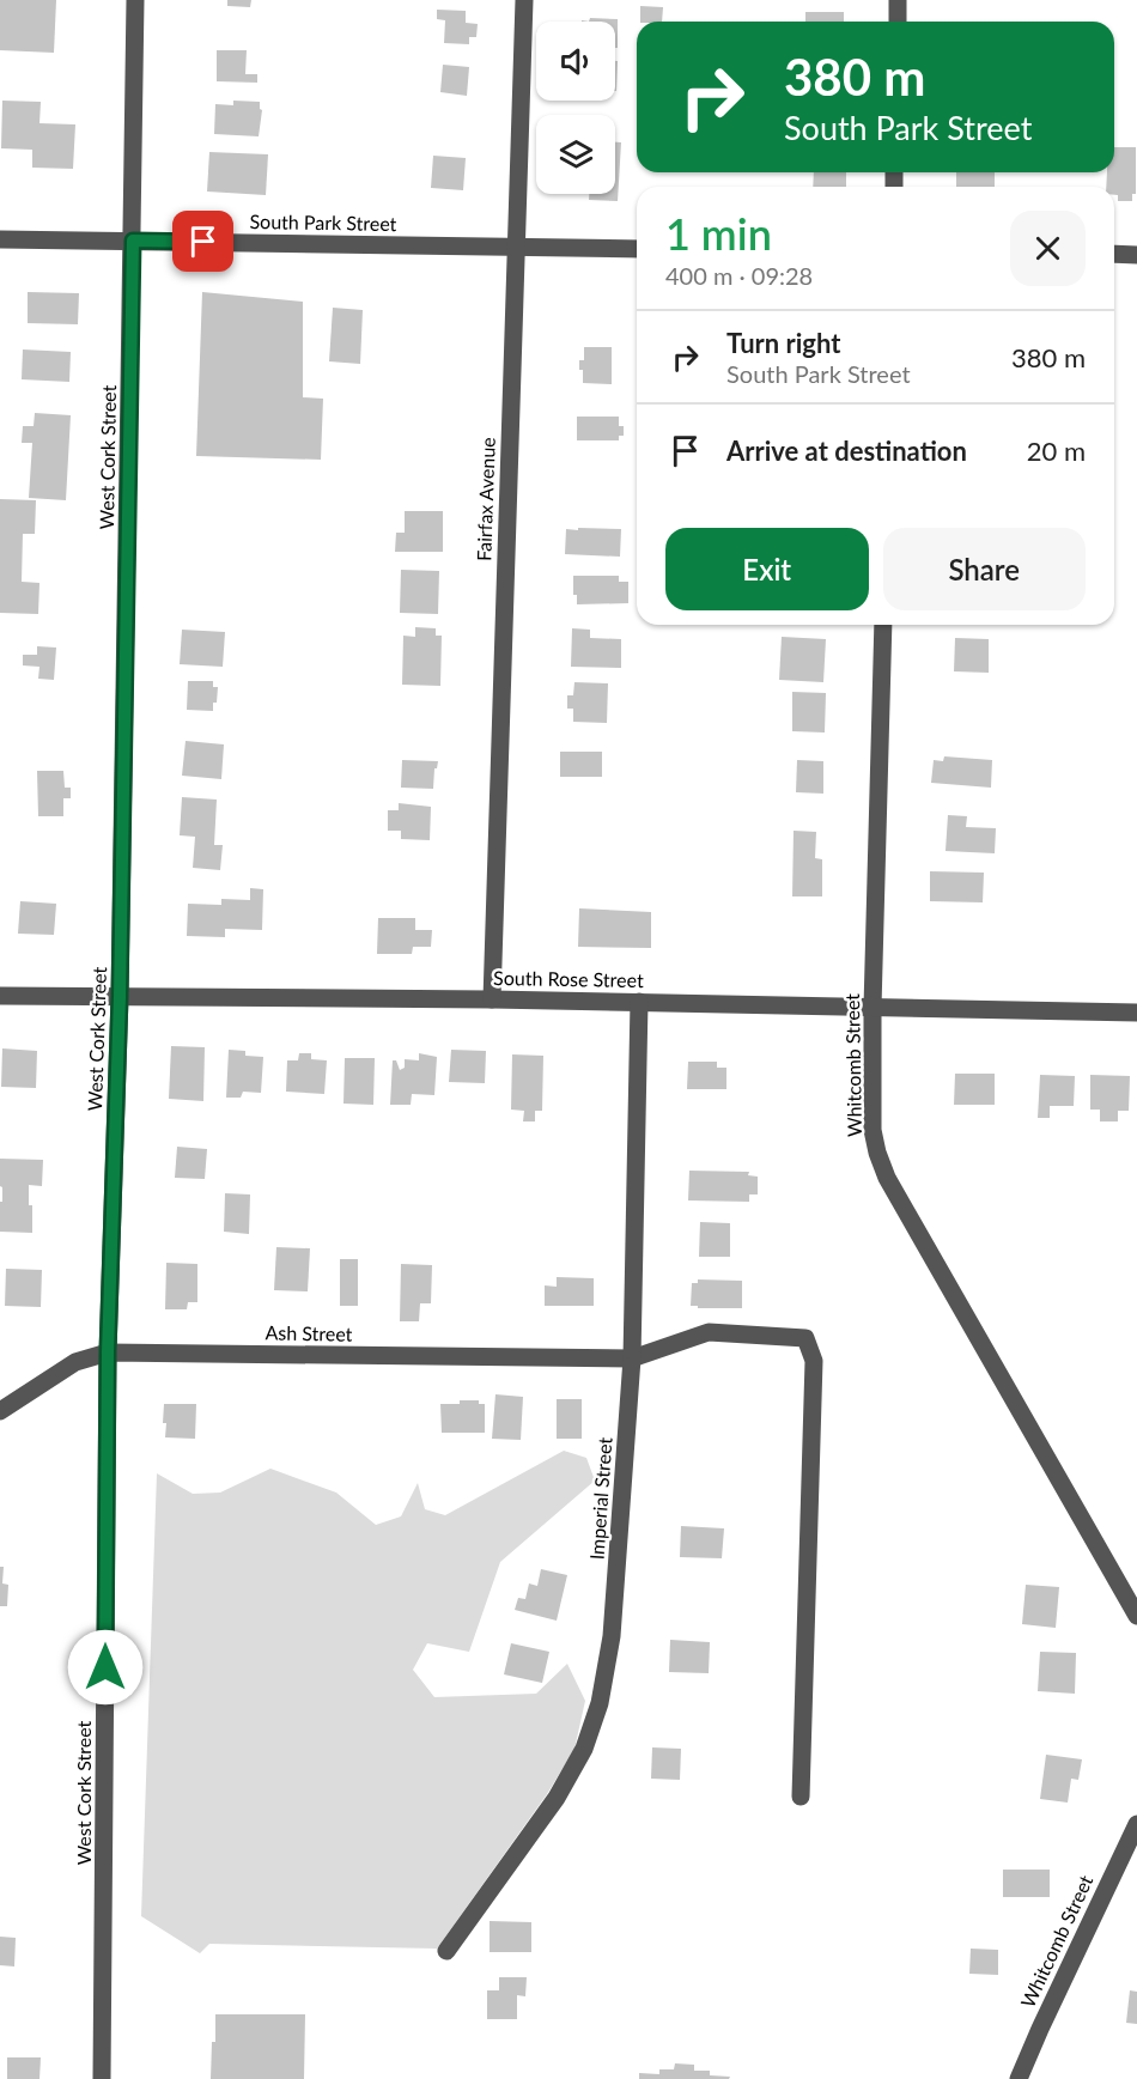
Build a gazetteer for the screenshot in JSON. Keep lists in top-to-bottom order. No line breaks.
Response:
{"streets":{"street":["South Park Street","West Cork Street","Fairfax Avenue","South Rose Street","Whitcomb Street","Ash Street","Imperial Street"]},"crossings":[["South Park Street","West Cork Street"],["South Park Street","Fairfax Avenue"],["West Cork Street","South Rose Street"],["West Cork Street","Ash Street"],["Fairfax Avenue","South Rose Street"],["South Rose Street","Whitcomb Street"],["South Rose Street","Imperial Street"],["Ash Street","Imperial Street"]],"page":{"turn":["380 m","South Park Street"],"heading":["1 min","400 m · 09:28"],"list":[{"name":"Turn right","note":"South Park Street","value":"380 m"},{"name":"Arrive at destination","value":"20 m"}],"buttons":["Exit","Share"]}}
